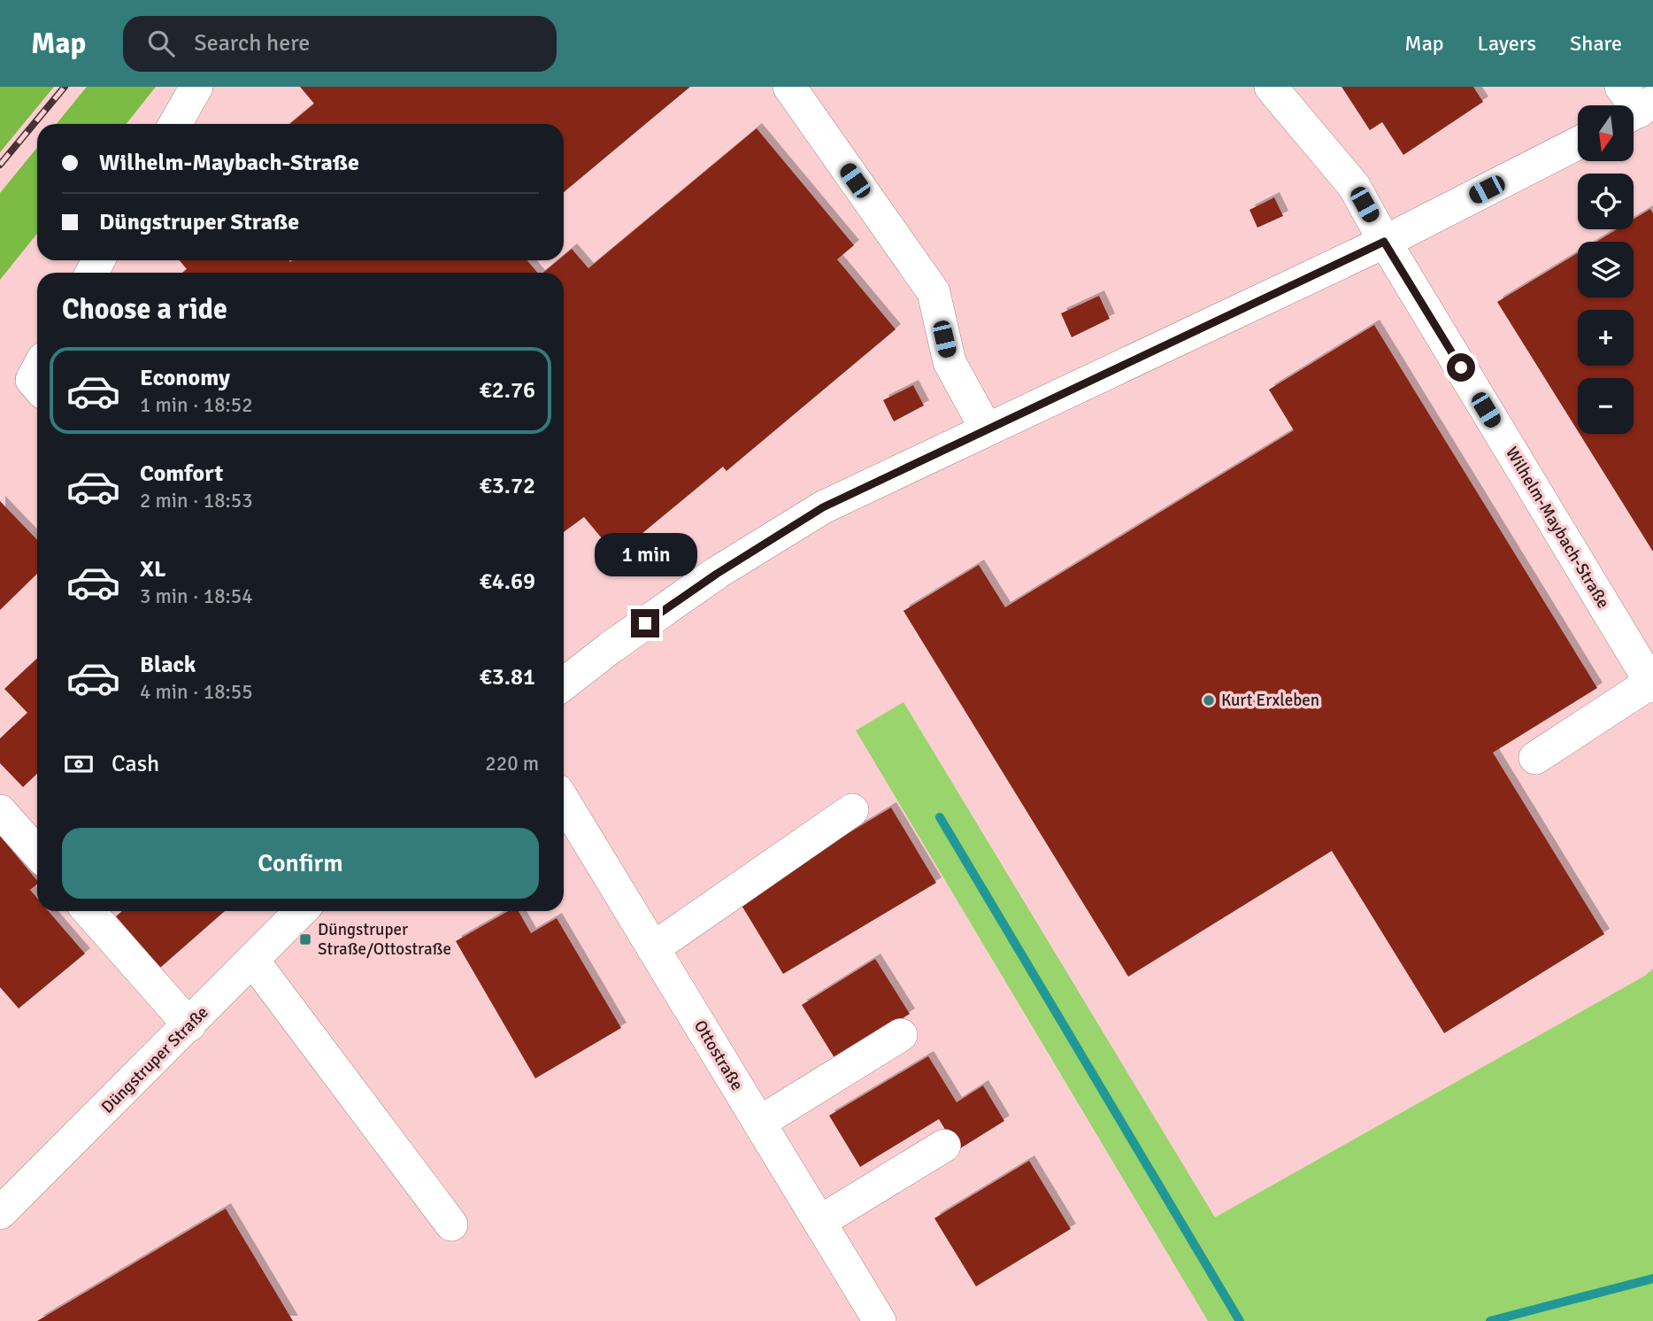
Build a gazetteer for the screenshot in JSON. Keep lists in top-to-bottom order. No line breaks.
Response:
{"streets":{"street":["Wilhelm-Maybach-Straße","Ottostraße","Düngstruper Straße"]},"places":{"other":["Kurt Erxleben"],"transit":["Düngstruper Straße/Ottostraße"]},"north":"bottom","page":{"header":"Map","search":"Search here","nav":["Map","Layers","Share"],"map_buttons":["+","−"],"banner":["Wilhelm-Maybach-Straße","Düngstruper Straße"],"heading":"Choose a ride","list":[{"name":"Economy","note":"1 min · 18:52","value":"€2.76"},{"name":"Comfort","note":"2 min · 18:53","value":"€3.72"},{"name":"XL","note":"3 min · 18:54","value":"€4.69"},{"name":"Black","note":"4 min · 18:55","value":"€3.81"}],"bubble":"1 min","pay":["Cash","220 m"],"buttons":"Confirm"}}
